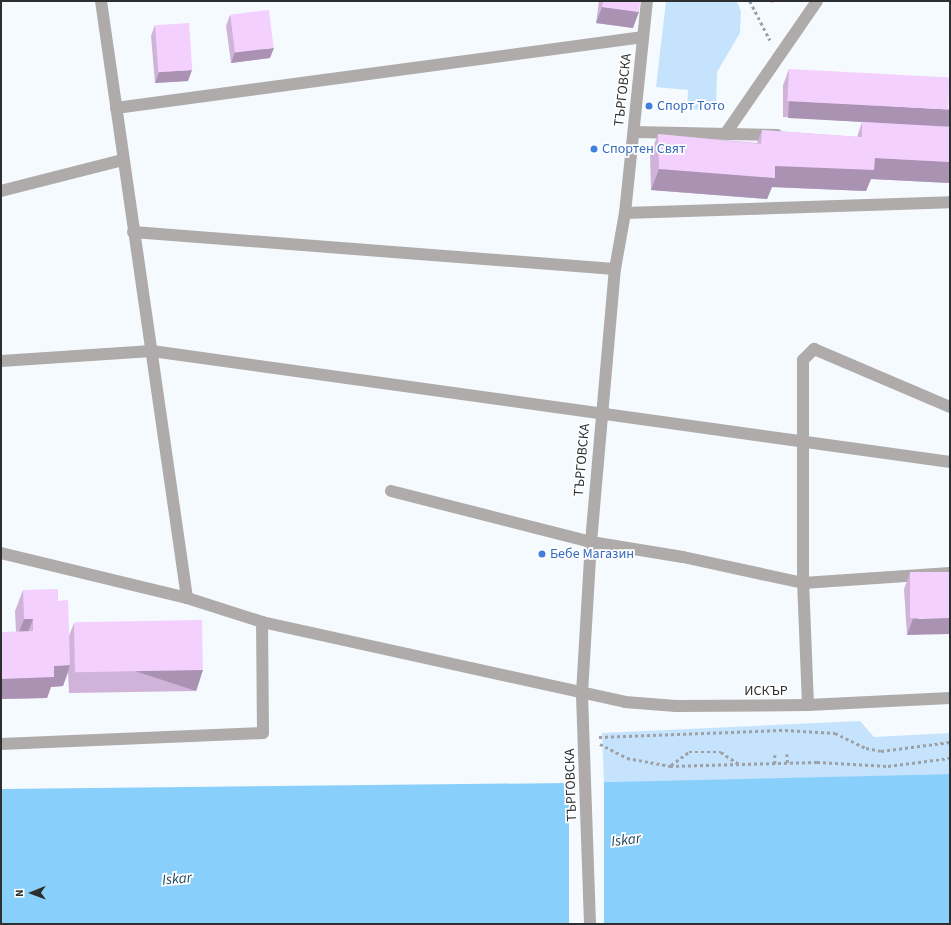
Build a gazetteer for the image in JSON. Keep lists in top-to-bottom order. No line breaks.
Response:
{"streets":{"street":["ТЪРГОВСКА","ИСКЪР"]},"crossings":[["ТЪРГОВСКА","ИСКЪР"]],"water":["Iskar"],"places":["Спорт Тото","Спортен Свят","Бебе Магазин"],"north":"left"}
